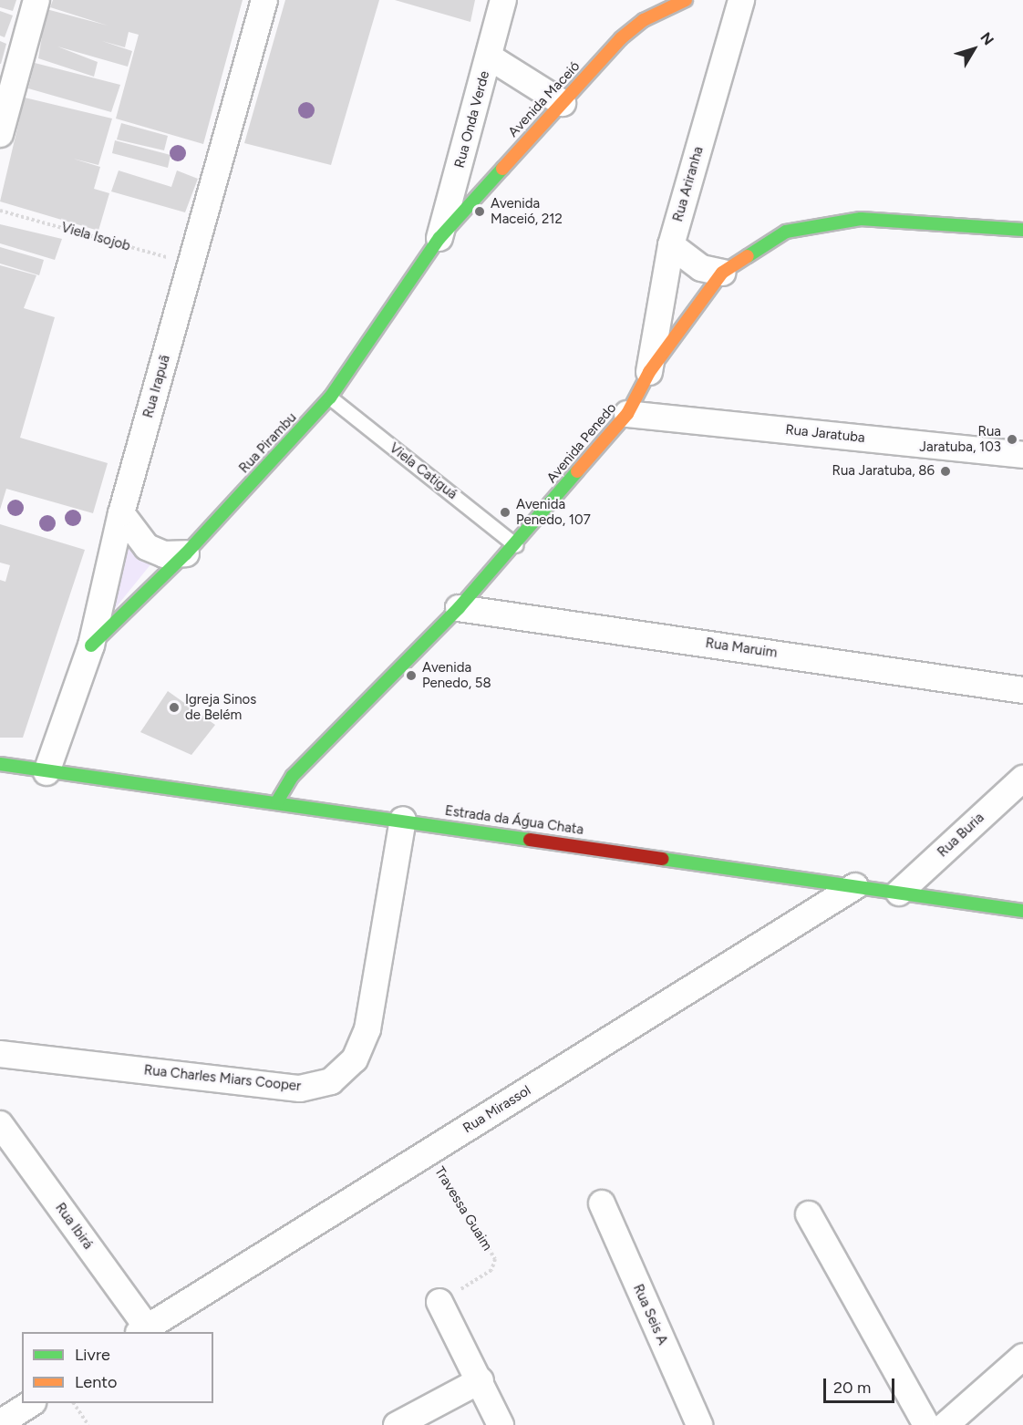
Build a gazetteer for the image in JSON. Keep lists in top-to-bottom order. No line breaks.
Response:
{"streets":{"street":["Avenida Maceió","Rua Onda Verde","Rua Ariranha","Rua Irapuã","Rua Jaratuba","Rua Pirambu","Avenida Penedo","Rua Maruim","Estrada da Água Chata","Rua Buria","Rua Charles Miars Cooper","Rua Mirassol","Rua Ibirá","Rua Seis A"],"lane":["Viela Catiguá"],"path":["Viela Isojob","Travessa Guaim"]},"crossings":[["Avenida Maceió","Rua Onda Verde"],["Avenida Maceió","Rua Pirambu"],["Rua Onda Verde","Rua Pirambu"],["Rua Ariranha","Avenida Penedo"],["Viela Isojob","Rua Irapuã"],["Rua Irapuã","Rua Pirambu"],["Rua Irapuã","Estrada da Água Chata"],["Rua Jaratuba","Avenida Penedo"],["Rua Pirambu","Viela Catiguá"],["Avenida Penedo","Viela Catiguá"],["Avenida Penedo","Rua Maruim"],["Avenida Penedo","Estrada da Água Chata"],["Estrada da Água Chata","Rua Buria"],["Estrada da Água Chata","Rua Charles Miars Cooper"],["Estrada da Água Chata","Rua Mirassol"],["Rua Mirassol","Travessa Guaim"],["Rua Mirassol","Rua Ibirá"]],"places":["Avenida Maceió, 212","Rua Jaratuba, 103","Rua Jaratuba, 86","Avenida Penedo, 107","Avenida Penedo, 58","Igreja Sinos de Belém"],"legend":["Livre","Lento"],"scale_bar":"20 m","north":"top right"}
